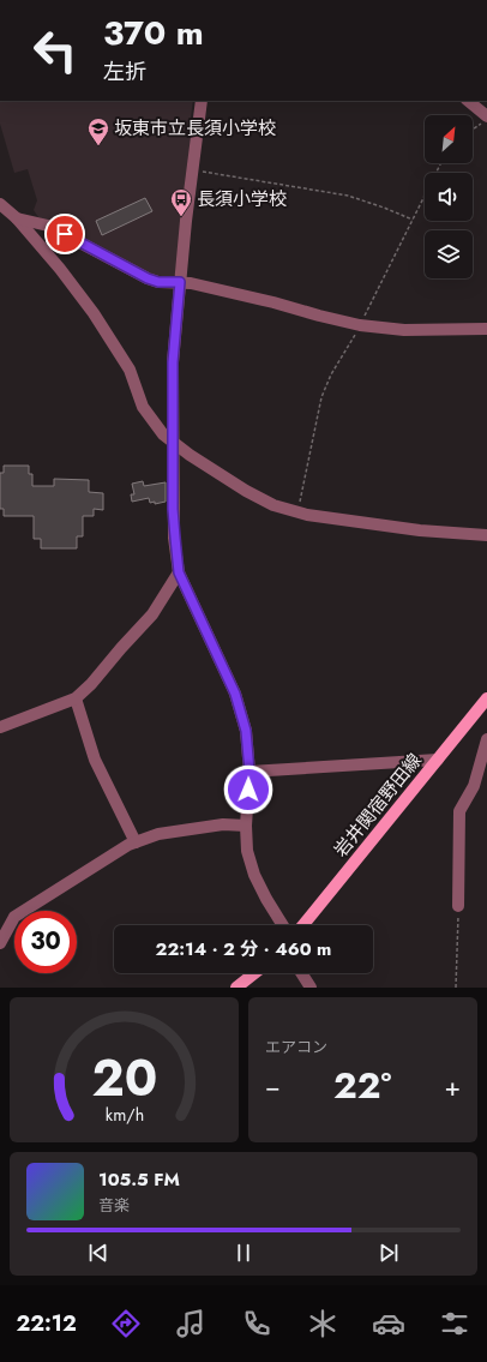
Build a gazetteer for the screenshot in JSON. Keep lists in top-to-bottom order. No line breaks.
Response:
{"streets":{"main road":["岩井関宿野田線"]},"places":{"school or university":["坂東市立長須小学校"],"bus stop":["長須小学校"]},"north":"top right","page":{"turn":["370 m","左折"],"limit":"30","trip":"22:14 · 2 分 · 460 m","tile":"エアコン","heat":["−","22°","+"],"song":["105.5 FM","音楽"],"tabs":"22:12","gauge":["20","km/h"]}}
